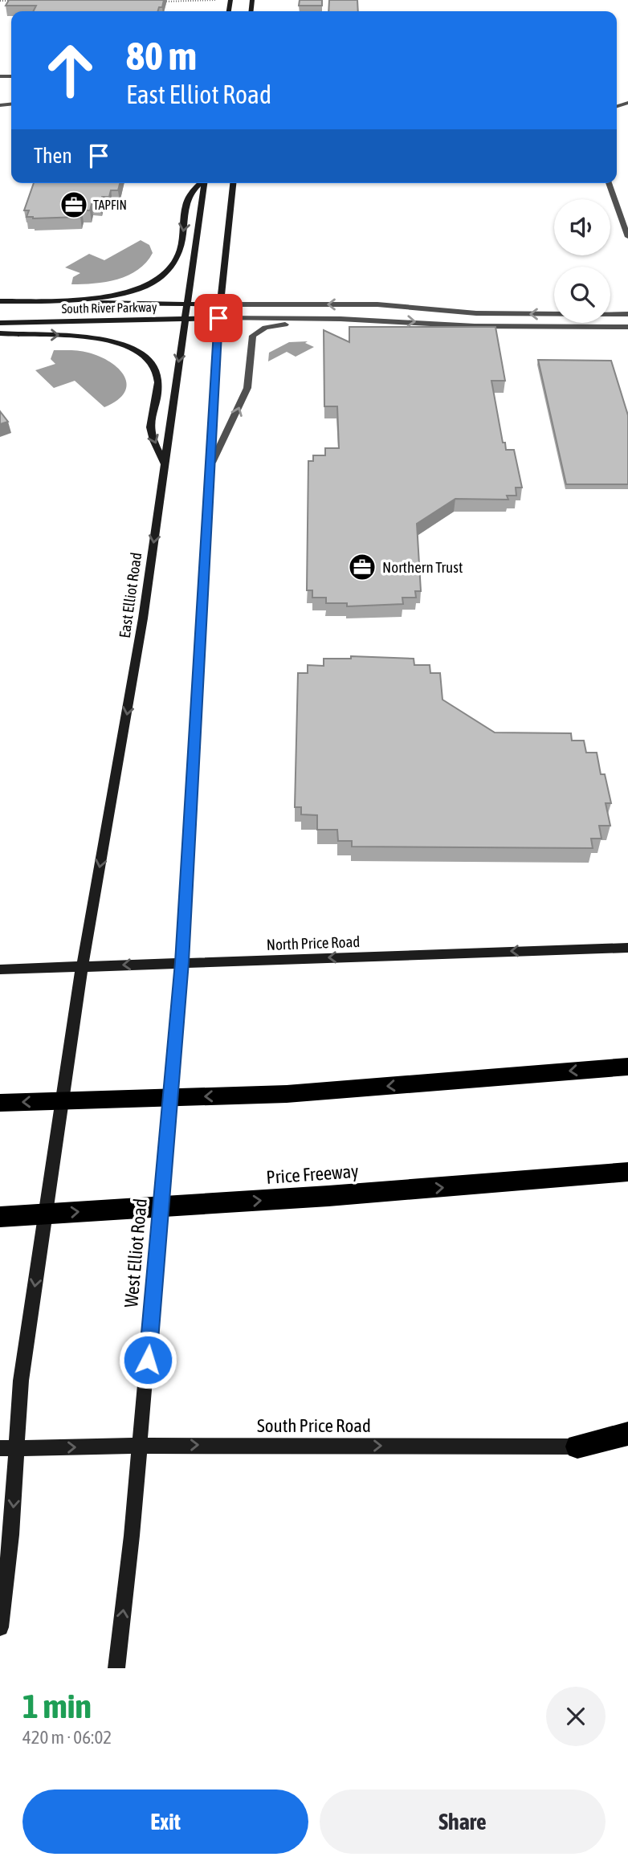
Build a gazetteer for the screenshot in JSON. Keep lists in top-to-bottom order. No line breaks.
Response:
{"streets":{"highway":["Price Freeway"],"main road":["South River Parkway","East Elliot Road","North Price Road","West Elliot Road","South Price Road"]},"crossings":[["South River Parkway","East Elliot Road"],["East Elliot Road","North Price Road"],["East Elliot Road","South Price Road"],["North Price Road","West Elliot Road"],["West Elliot Road","South Price Road"]],"one_way":["North Price Road","South Price Road"],"places":{"office":["TAPFIN","Northern Trust"]},"page":{"turn":["80 m","East Elliot Road"],"then":"Then","heading":["1 min","420 m · 06:02"],"buttons":["Exit","Share"]}}
